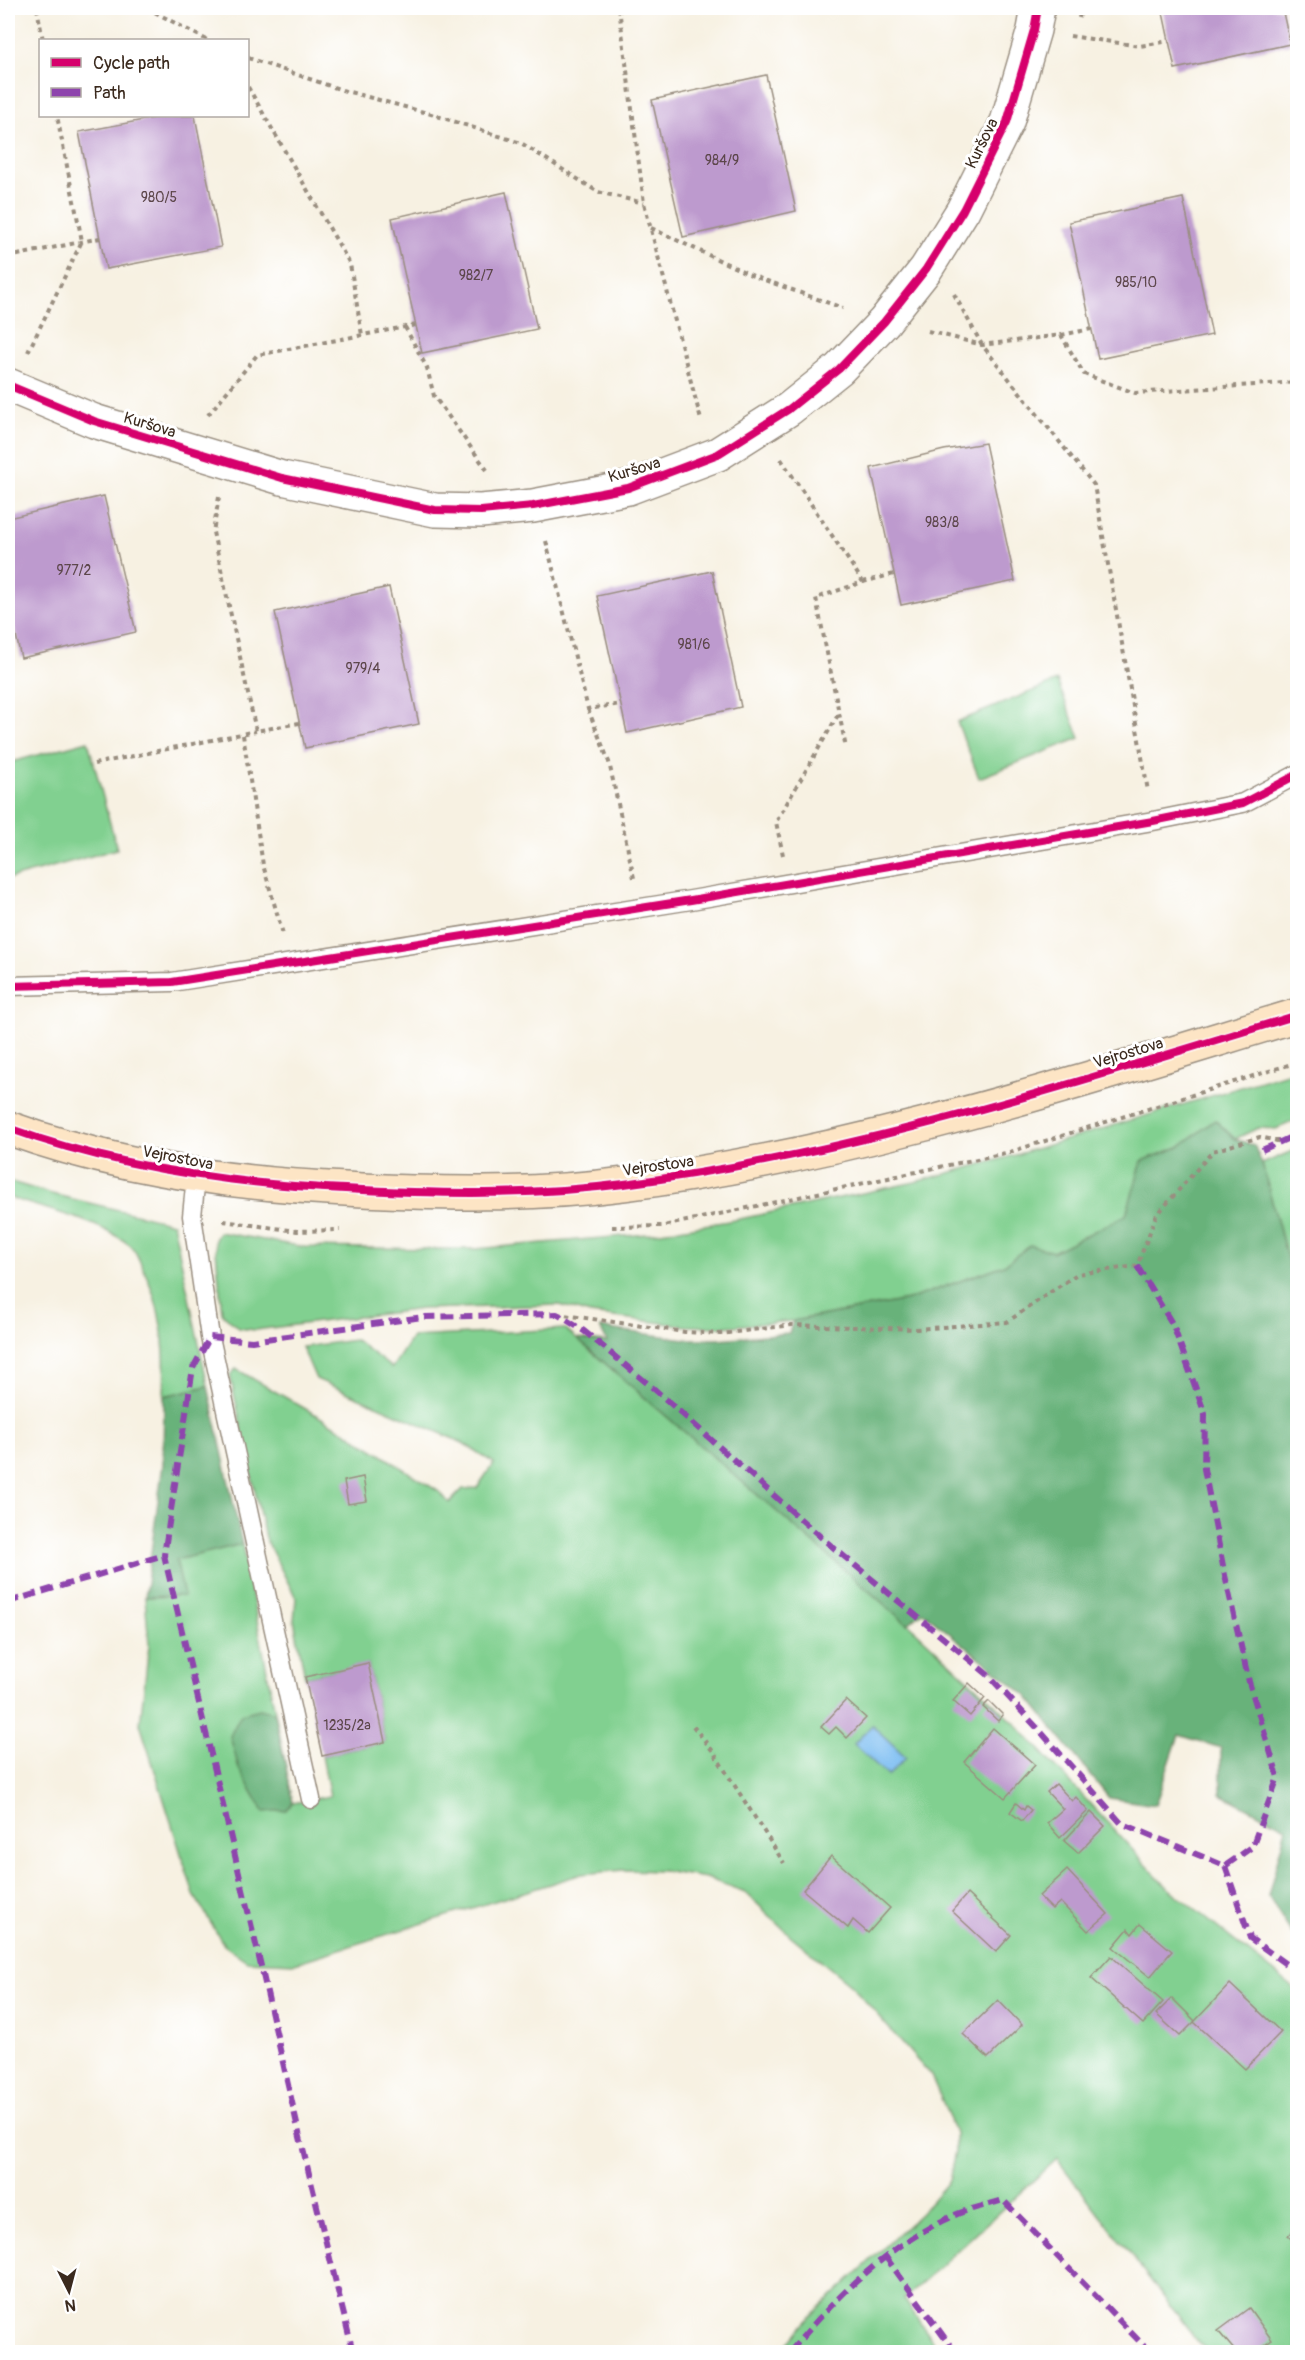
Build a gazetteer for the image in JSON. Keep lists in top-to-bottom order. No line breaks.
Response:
{"streets":{"street":["Kuršova","Vejrostova"]},"house_numbers":["984/9","980/5","982/7","985/10","983/8","977/2","981/6","979/4","1235/2a"],"legend":["Cycle path","Path"],"north":"bottom"}
